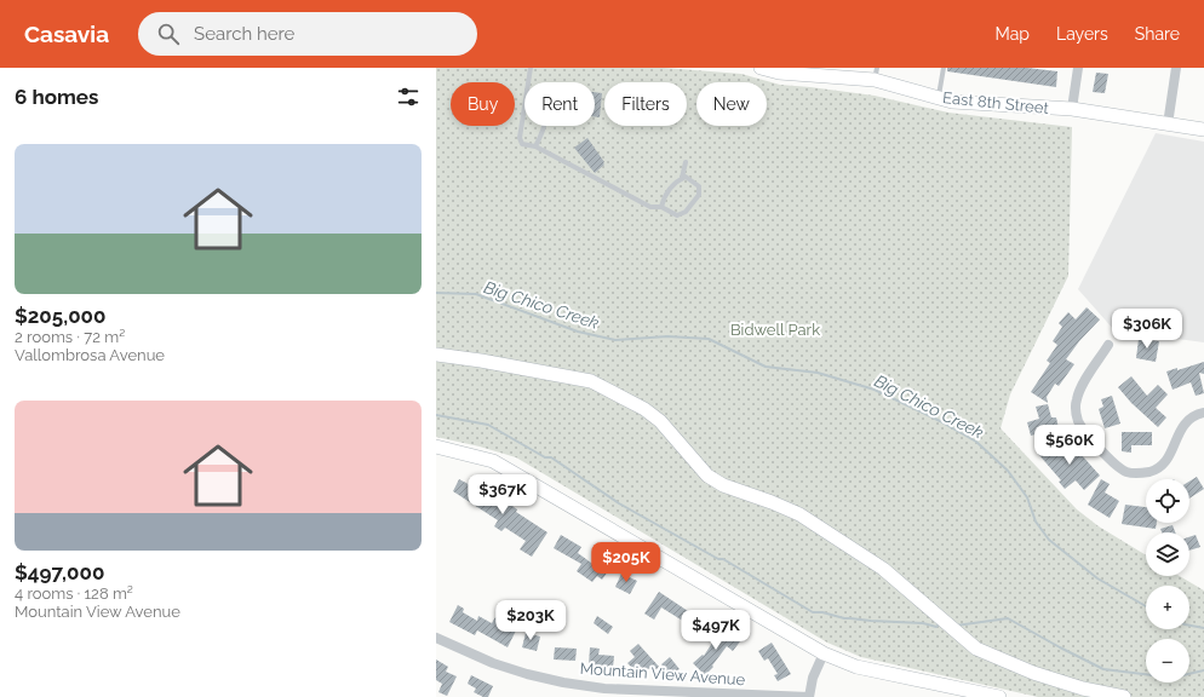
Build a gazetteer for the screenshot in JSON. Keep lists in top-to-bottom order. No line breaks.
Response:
{"streets":{"street":["East 8th Street","Mountain View Avenue"]},"water":["Big Chico Creek"],"parks":["Bidwell Park"],"page":{"header":"Casavia","search":"Search here","nav":["Map","Layers","Share"],"heading":"6 homes","chip":["Buy","Rent","Filters","New"],"list":[{"name":"$205,000","note":"2 rooms · 72 m² · Vallombrosa Avenue"},{"name":"$497,000","note":"4 rooms · 128 m² · Mountain View Avenue"}],"price":["$306K","$560K","$367K","$205K","$203K","$497K"],"map_buttons":["+","−"]}}
